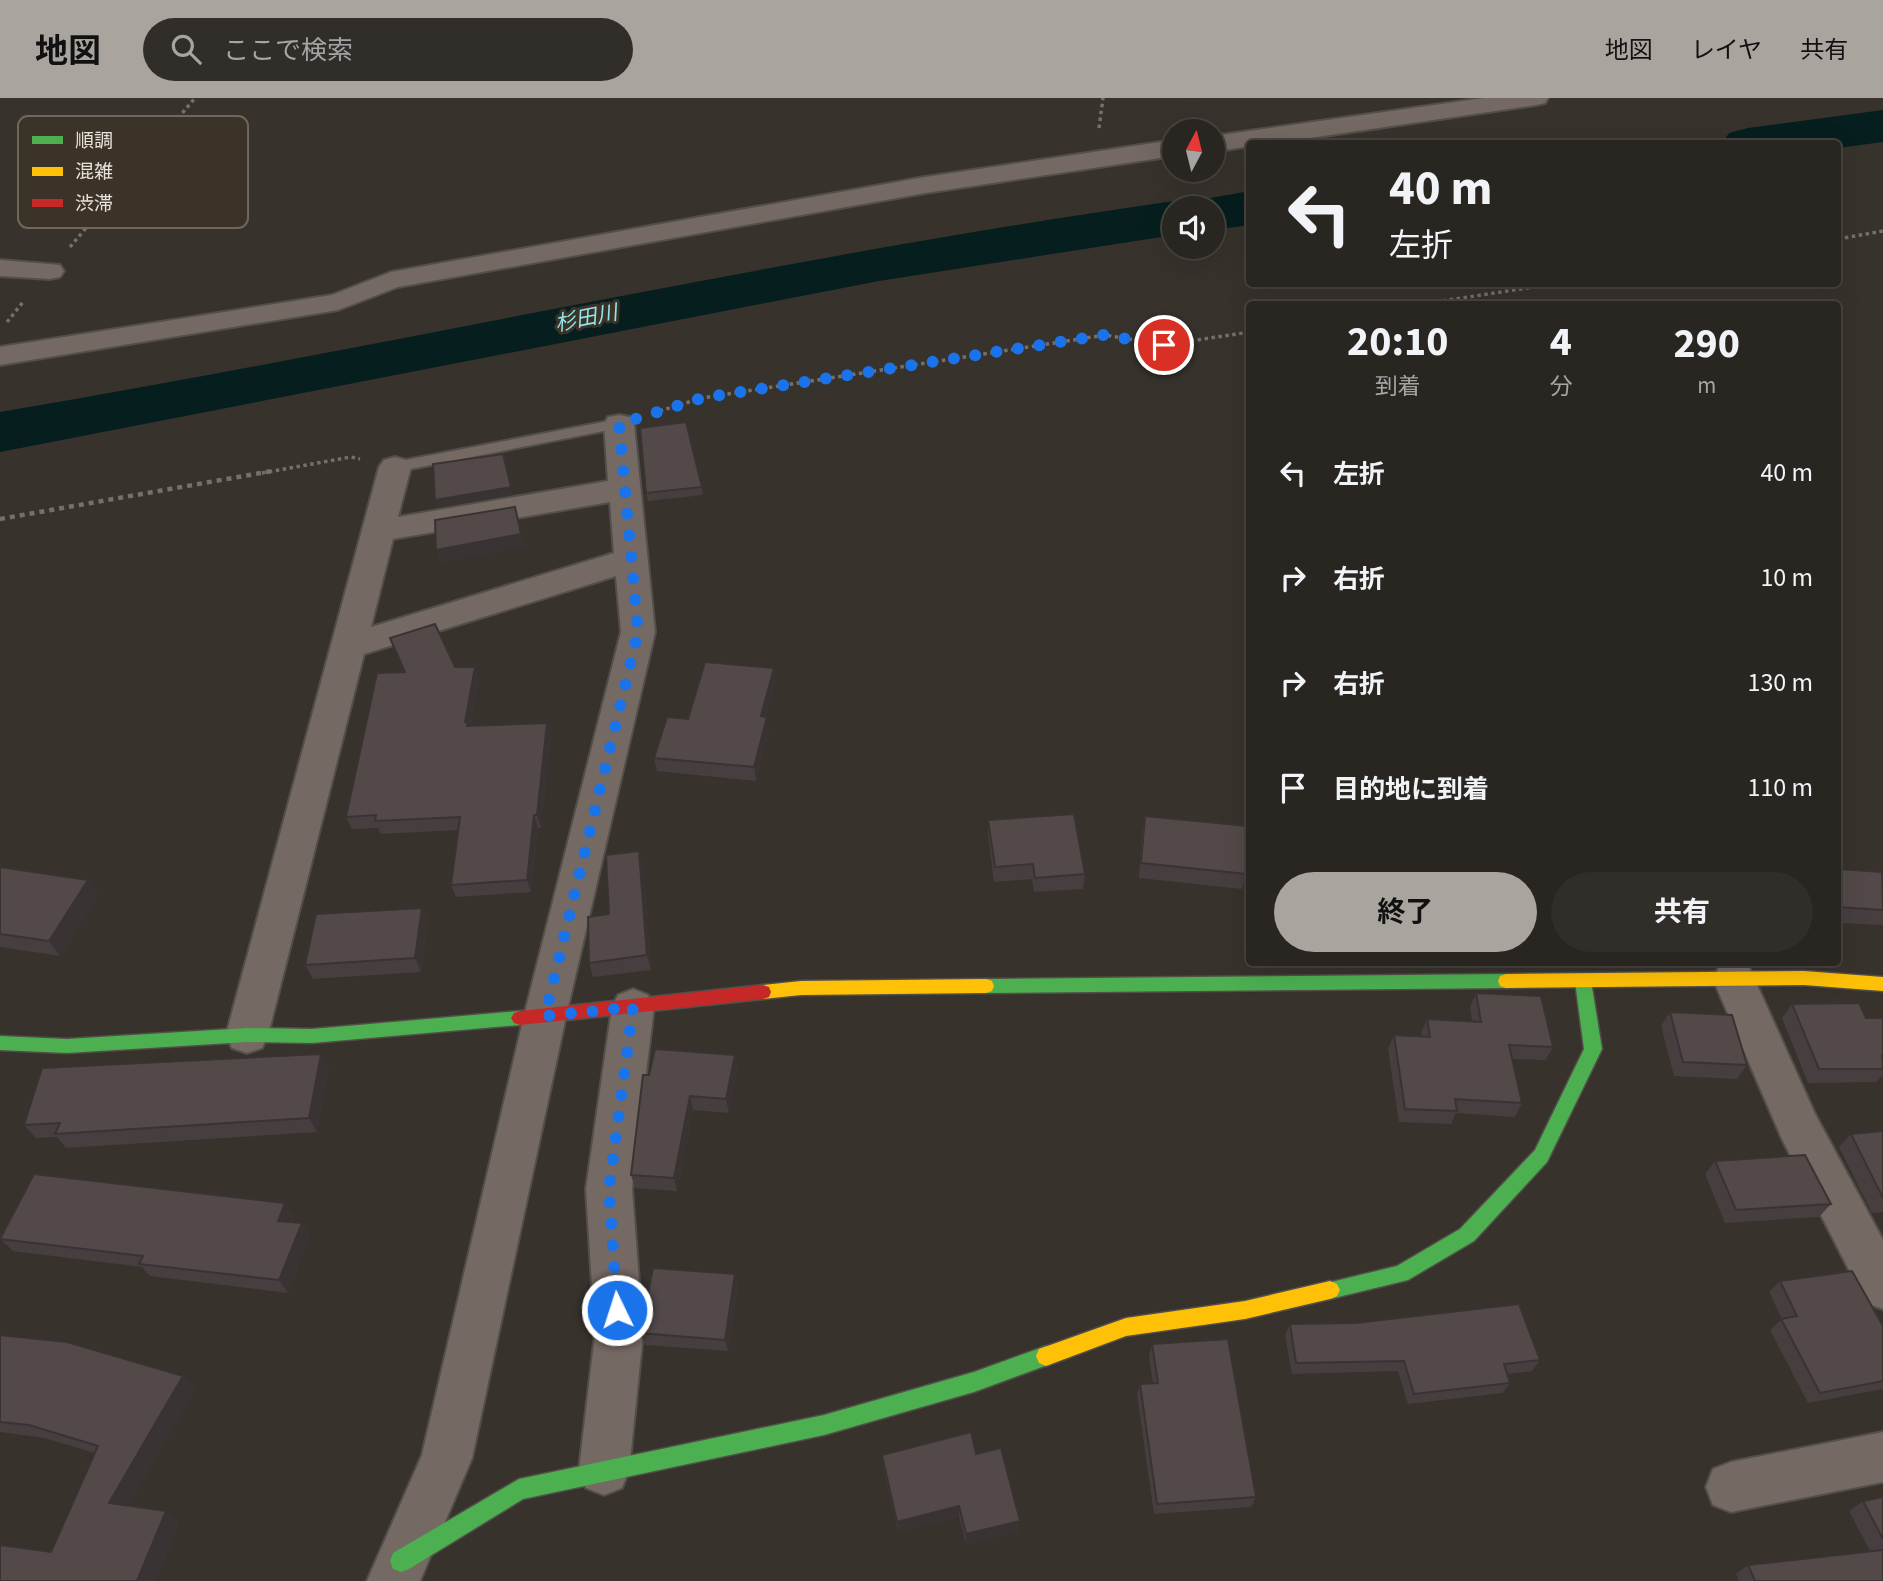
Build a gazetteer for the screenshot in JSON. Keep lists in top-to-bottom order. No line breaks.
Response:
{"water":["杉田川"],"legend":["順調","混雑","渋滞"],"north":"top","page":{"header":"地図","search":"ここで検索","nav":["地図","レイヤ","共有"],"turn":["40 m","左折"],"eta":["20:10","到着","4","分","290","m"],"list":[{"name":"左折","value":"40 m"},{"name":"右折","value":"10 m"},{"name":"右折","value":"130 m"},{"name":"目的地に到着","value":"110 m"}],"buttons":["終了","共有"]}}
